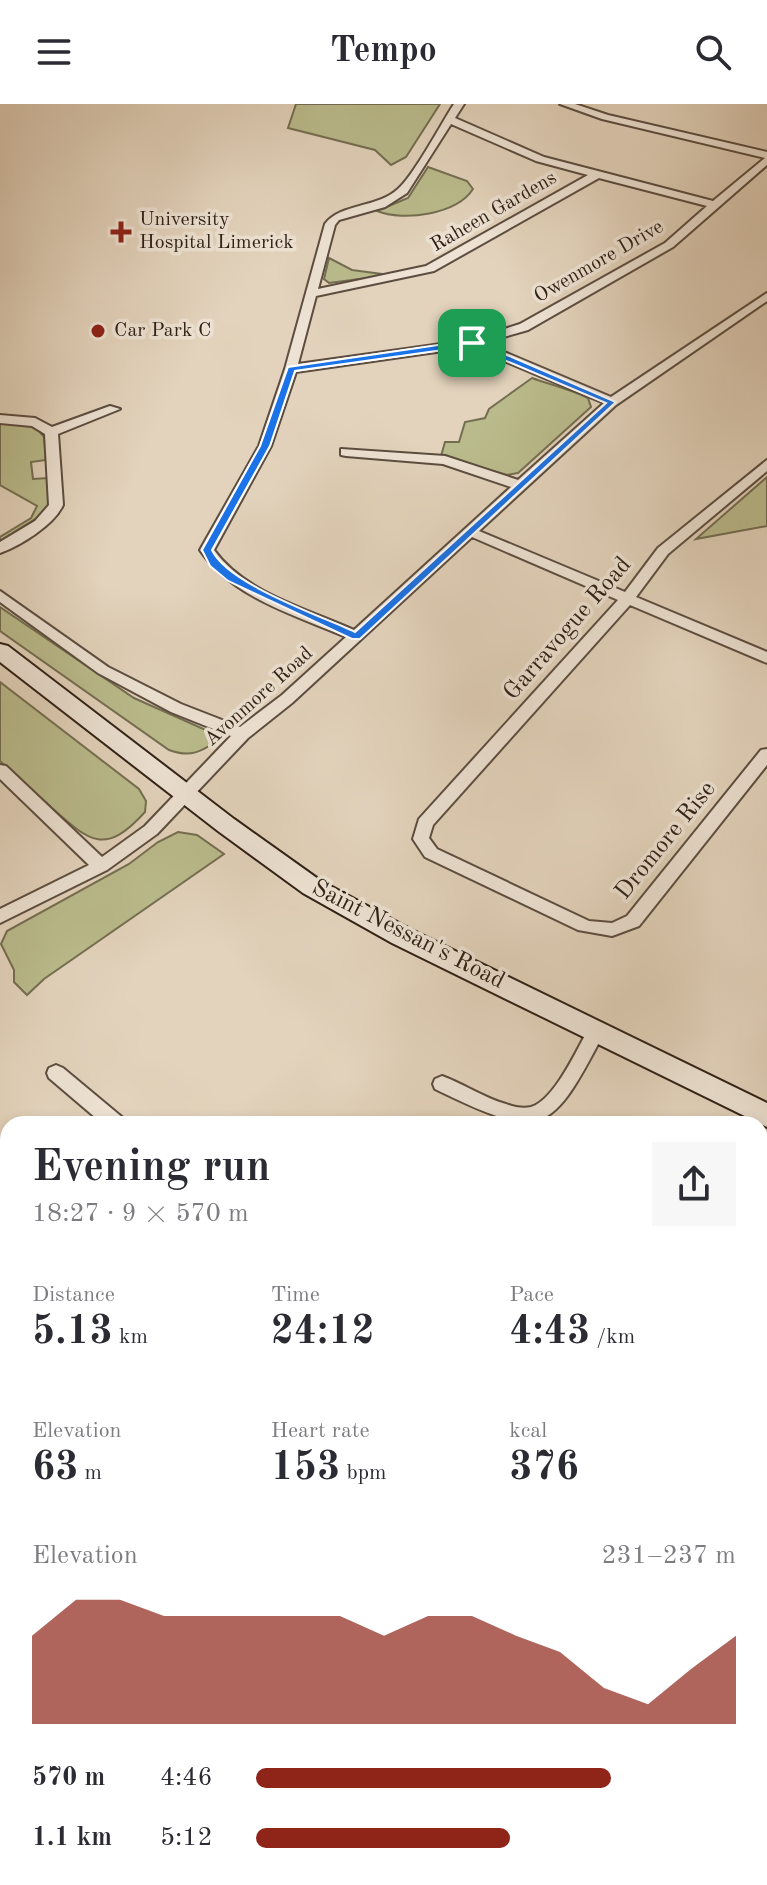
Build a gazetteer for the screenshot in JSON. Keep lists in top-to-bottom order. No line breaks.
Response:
{"streets":{"main road":["Saint Nessan's Road"],"street":["Raheen Gardens","Owenmore Drive","Garravogue Road","Avonmore Road","Dromore Rise"]},"crossings":[["Raheen Gardens","Owenmore Drive"],["Garravogue Road","Dromore Rise"],["Avonmore Road","Saint Nessan's Road"]],"places":{"health":["University Hospital Limerick"],"other":["Car Park C"]},"page":{"header":"Tempo","heading":["Evening run","18:27 · 9 × 570 m"],"stats":[["Distance","5.13 km"],["Time","24:12"],["Pace","4:43 /km"],["Elevation","63 m"],["Heart rate","153 bpm"],["kcal","376"]],"chart":["Elevation","231–237 m"],"list":[{"name":"570 m","note":"4:46"},{"name":"1.1 km","note":"5:12"}]}}
